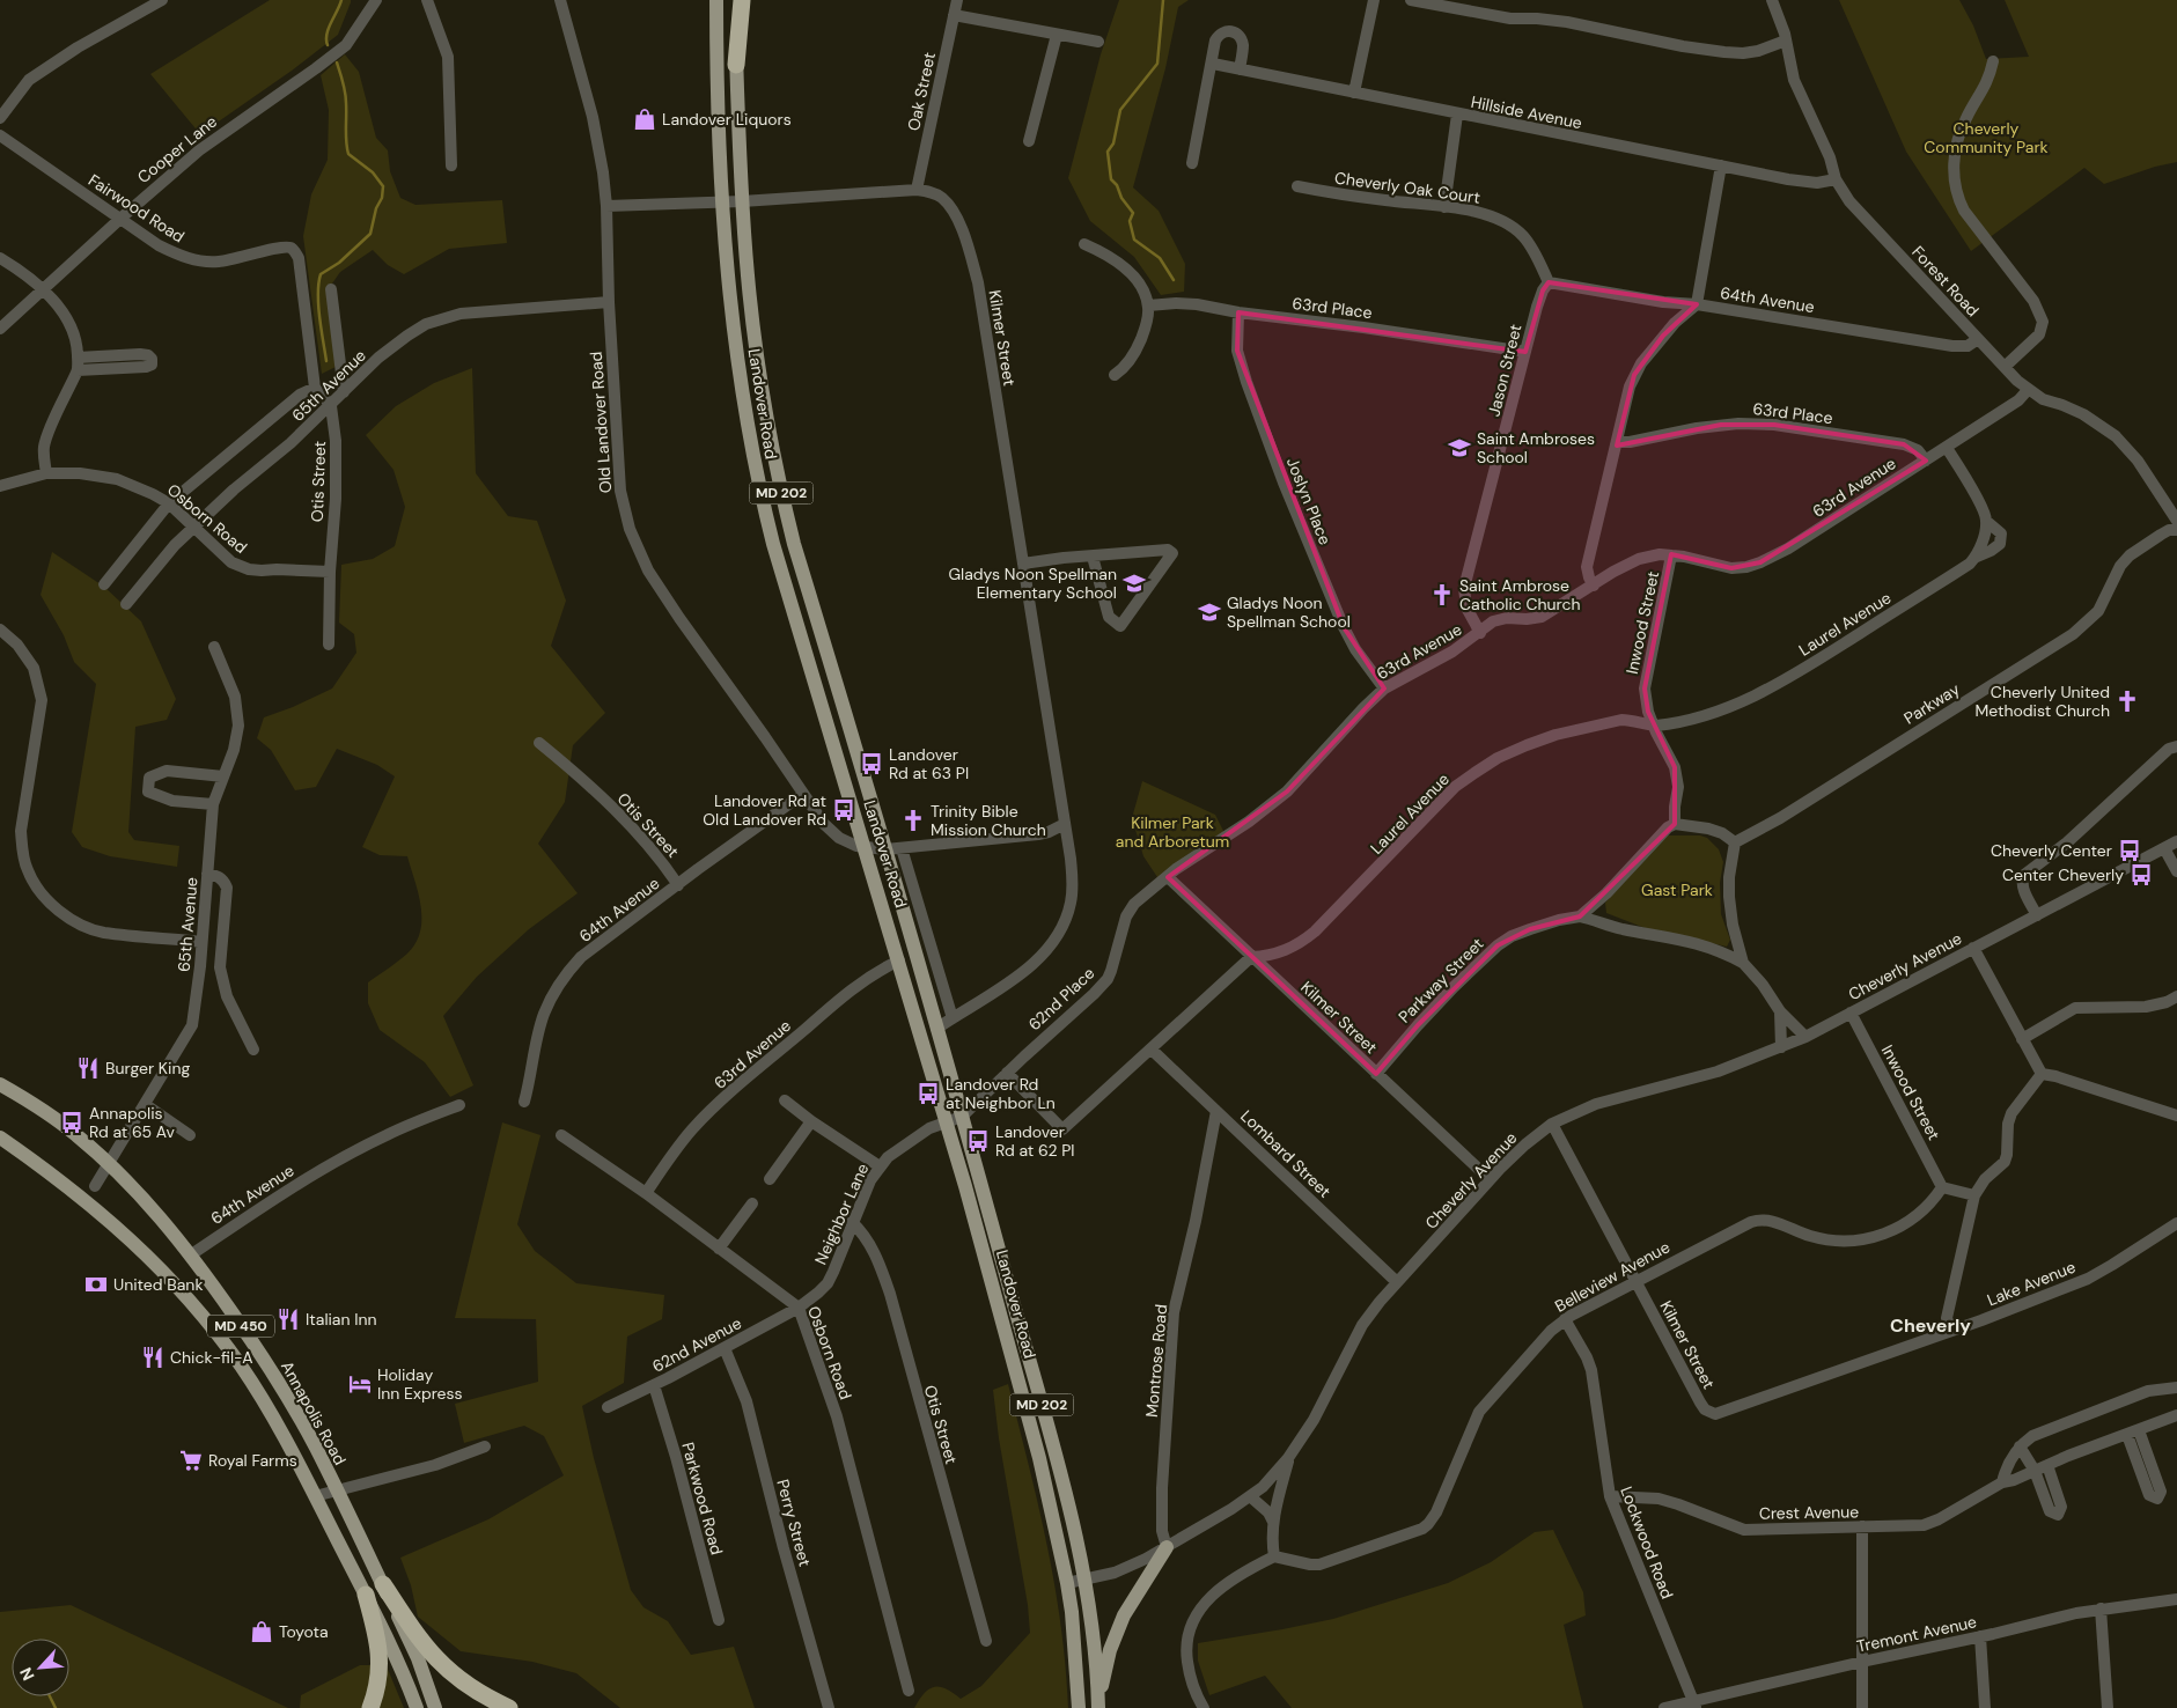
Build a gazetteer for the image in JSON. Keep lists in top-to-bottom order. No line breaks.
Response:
{"streets":{"main road":["Landover Road","MD 202","MD 450","Annapolis Road"],"street":["Oak Street","Hillside Avenue","Cooper Lane","Cheverly Oak Court","Fairwood Road","Forest Road","64th Avenue","63rd Place","Kilmer Street","Jason Street","65th Avenue","Old Landover Road","Otis Street","63rd Avenue","Joslyn Place","Osborn Road","Inwood Street","Laurel Avenue","Parkway","Cheverly Avenue","Parkway Street","62nd Place","Lombard Street","Neighbor Lane","Belleview Avenue","Lake Avenue","62nd Avenue","Montrose Road","Parkwood Road","Crest Avenue","Perry Street","Lockwood Road","Tremont Avenue"]},"crossings":[["Oak Street","Kilmer Street"],["Hillside Avenue","Forest Road"],["Cooper Lane","Fairwood Road"],["Cheverly Oak Court","64th Avenue"],["Cheverly Oak Court","Jason Street"],["Fairwood Road","65th Avenue"],["Forest Road","64th Avenue"],["Forest Road","63rd Avenue"],["64th Avenue","Jason Street"],["64th Avenue","Old Landover Road"],["64th Avenue","Otis Street"],["64th Avenue","Annapolis Road"],["63rd Place","Jason Street"],["63rd Place","63rd Avenue"],["63rd Place","Joslyn Place"],["Kilmer Street","Landover Road"],["Kilmer Street","Old Landover Road"],["Kilmer Street","63rd Avenue"],["Kilmer Street","Laurel Avenue"],["Kilmer Street","Cheverly Avenue"],["Kilmer Street","Parkway Street"],["Kilmer Street","62nd Place"],["Kilmer Street","Belleview Avenue"],["Kilmer Street","Lake Avenue"],["Jason Street","63rd Avenue"],["65th Avenue","Old Landover Road"],["65th Avenue","Otis Street"],["65th Avenue","Osborn Road"],["65th Avenue","Annapolis Road"],["Landover Road","Old Landover Road"],["Landover Road","63rd Avenue"],["Landover Road","Cheverly Avenue"],["Landover Road","62nd Place"],["Landover Road","Neighbor Lane"],["Otis Street","Osborn Road"],["Otis Street","Neighbor Lane"],["63rd Avenue","Joslyn Place"],["63rd Avenue","Osborn Road"],["63rd Avenue","Inwood Street"],["63rd Avenue","62nd Place"],["Osborn Road","Neighbor Lane"],["Osborn Road","62nd Avenue"],["Inwood Street","Laurel Avenue"],["Inwood Street","Cheverly Avenue"],["Inwood Street","Belleview Avenue"],["Cheverly Avenue","Lombard Street"],["Cheverly Avenue","Montrose Road"],["62nd Place","Neighbor Lane"],["Lombard Street","Montrose Road"],["Neighbor Lane","62nd Avenue"],["Belleview Avenue","Lockwood Road"],["62nd Avenue","Parkwood Road"],["62nd Avenue","Perry Street"],["Crest Avenue","Lockwood Road"],["Lockwood Road","Tremont Avenue"]],"districts":["Cheverly"],"parks":["Cheverly Community Park","Kilmer Park and Arboretum","Gast Park"],"places":{"shop":["Landover Liquors","Toyota"],"school or university":["Saint Ambroses School","Gladys Noon Spellman Elementary School","Gladys Noon Spellman School"],"church":["Saint Ambrose Catholic Church","Cheverly United Methodist Church","Trinity Bible Mission Church"],"bus stop":["Landover Rd at 63 Pl","Landover Rd at Old Landover Rd","Cheverly Center","Center Cheverly","Landover Rd at Neighbor Ln","Annapolis Rd at 65 Av","Landover Rd at 62 Pl"],"restaurant":["Burger King","Italian Inn","Chick-fil-A"],"bank":["United Bank"],"hotel":["Holiday Inn Express"],"supermarket":["Royal Farms"]},"north":"bottom left"}
